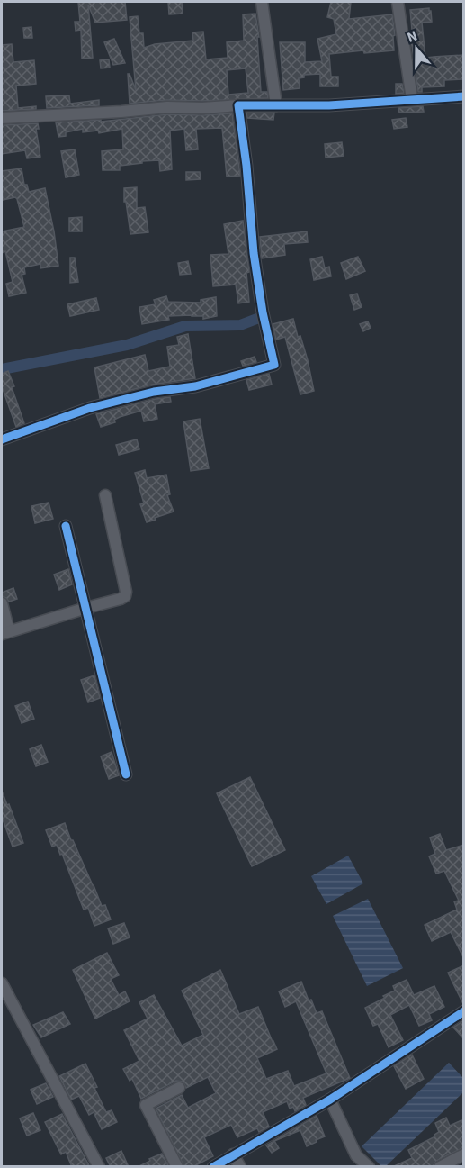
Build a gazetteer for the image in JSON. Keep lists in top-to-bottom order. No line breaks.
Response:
{"north":"top"}
